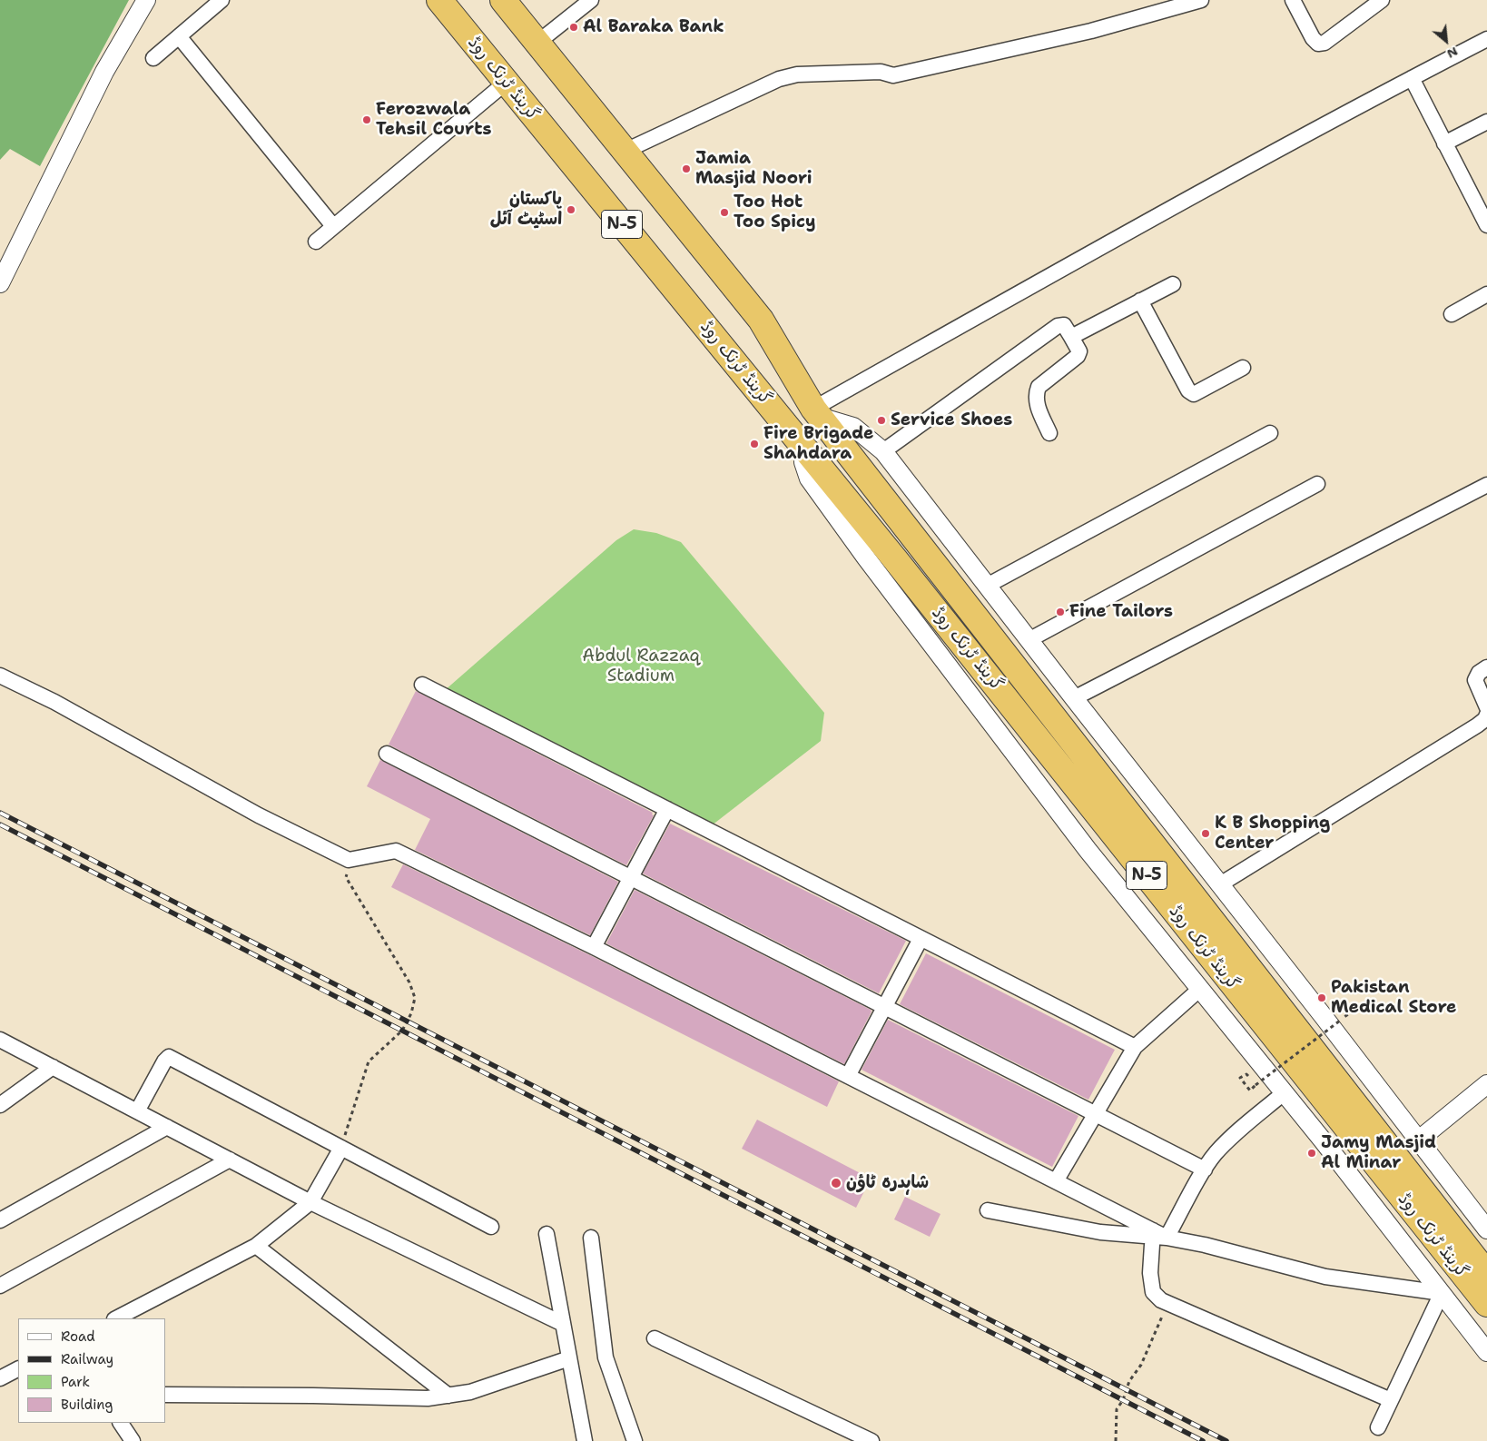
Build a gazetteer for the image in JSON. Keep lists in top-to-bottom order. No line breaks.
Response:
{"streets":{"highway":["گرینڈ ٹرنک روڈ","N-5"]},"parks":["Abdul Razzaq Stadium"],"places":["Al Baraka Bank","Ferozwala Tehsil Courts","Jamia Masjid Noori","پاکستان اسٹیٹ آئل","Too Hot Too Spicy","Service Shoes","Fire Brigade Shahdara","Fine Tailors","K B Shopping Center","Pakistan Medical Store","Jamy Masjid Al Minar","شاہدرہ ٹاؤن"],"legend":["Road","Railway","Park","Building"],"north":"bottom right"}
